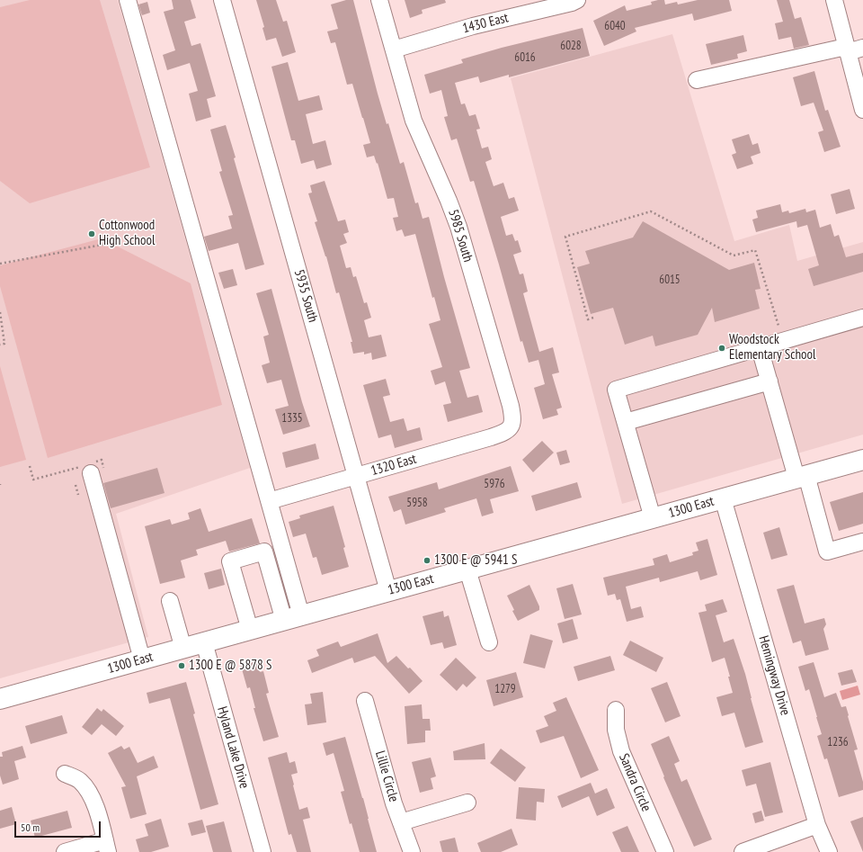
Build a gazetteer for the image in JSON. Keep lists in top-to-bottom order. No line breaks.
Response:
{"streets":{"main road":["1300 East"],"street":["1430 East","5985 South","5935 South","1320 East","Hemingway Drive","Hyland Lake Drive","Lillie Circle","Sandra Circle"]},"crossings":[["1430 East","5985 South"],["5985 South","1320 East"],["5935 South","1320 East"],["5935 South","1300 East"],["1300 East","Hemingway Drive"],["1300 East","Hyland Lake Drive"]],"places":["Cottonwood High School","Woodstock Elementary School","1300 E @ 5941 S","1300 E @ 5878 S"],"house_numbers":["6040","6028","6016","6015","1335","5976","5958","1279","1236"],"scale_bar":"50 m"}
